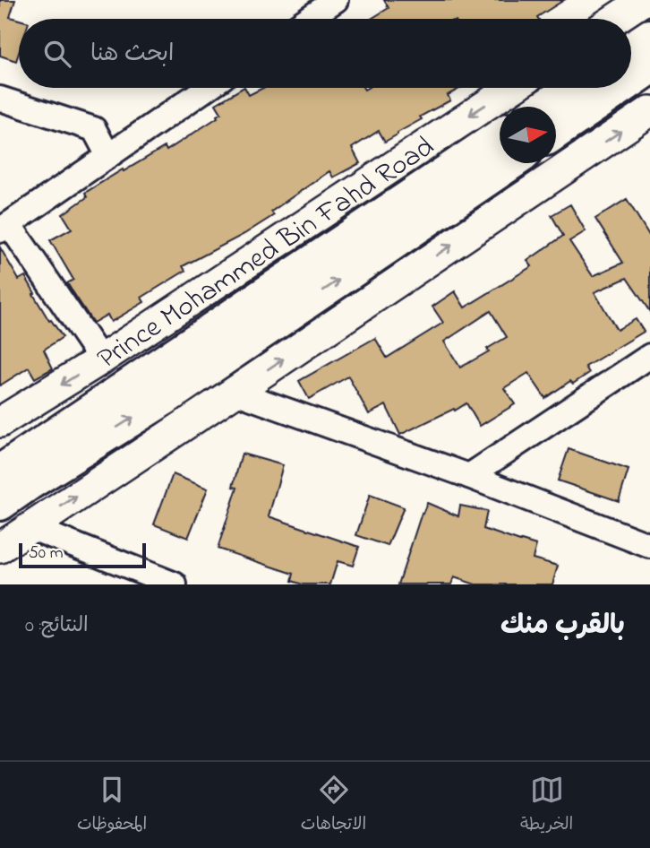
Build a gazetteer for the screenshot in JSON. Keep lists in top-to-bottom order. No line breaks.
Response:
{"streets":{"highway":["Prince Mohammed Bin Fahd Road"]},"scale_bar":"50 m","north":"right","page":{"search":"ابحث هنا","scale":"50 m","heading":["بالقرب منك","النتائج: 0"],"nav":["الخريطة","الاتجاهات","المحفوظات"]}}
